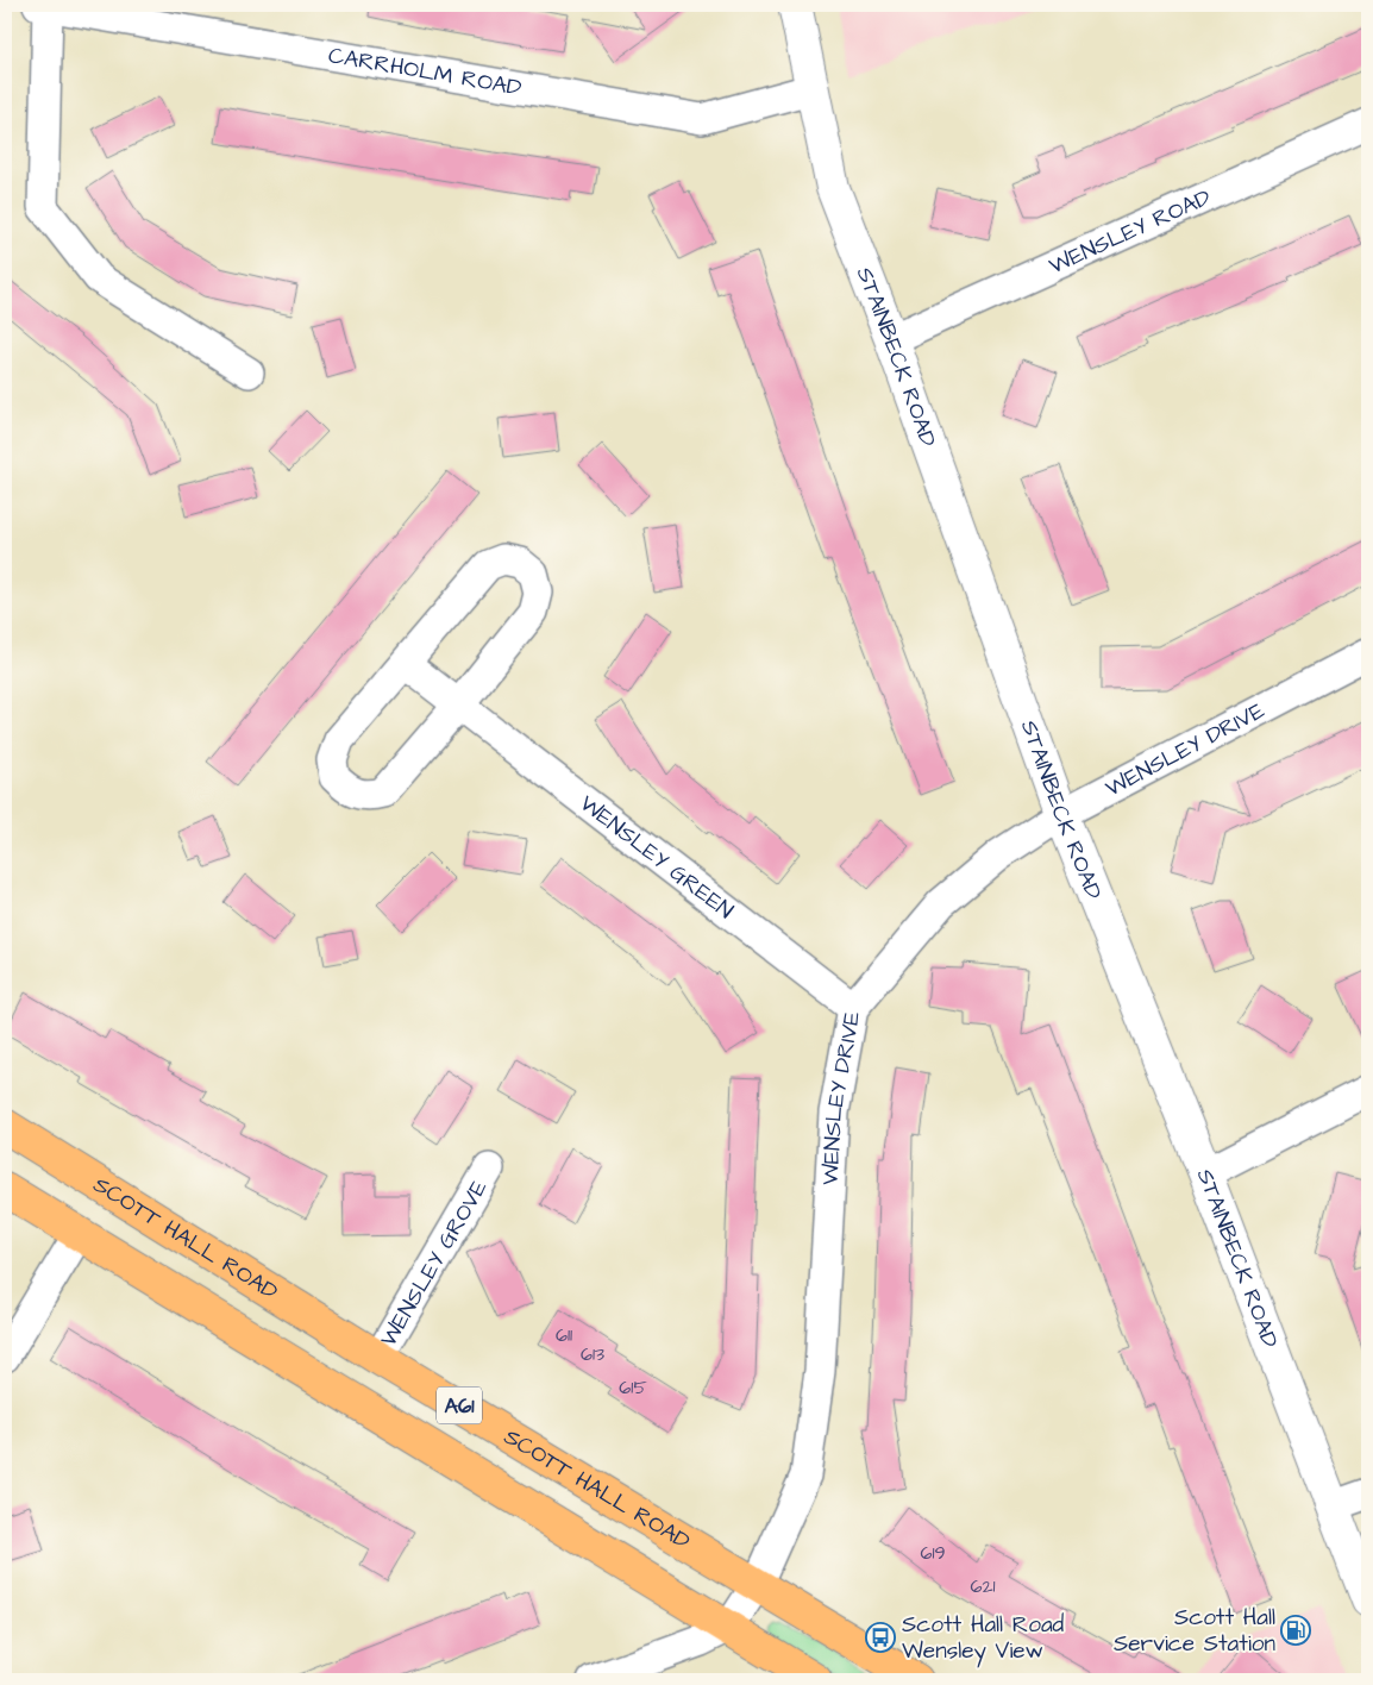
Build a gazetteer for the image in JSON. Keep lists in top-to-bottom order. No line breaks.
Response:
{"streets":{"highway":["SCOTT HALL ROAD","A61"],"street":["CARRHOLM ROAD","WENSLEY ROAD","STAINBECK ROAD","WENSLEY DRIVE","WENSLEY GREEN","WENSLEY GROVE"]},"crossings":[["CARRHOLM ROAD","STAINBECK ROAD"],["WENSLEY ROAD","STAINBECK ROAD"],["STAINBECK ROAD","WENSLEY DRIVE"],["WENSLEY DRIVE","WENSLEY GREEN"],["WENSLEY DRIVE","SCOTT HALL ROAD"],["WENSLEY DRIVE","A61"],["SCOTT HALL ROAD","WENSLEY GROVE"]],"places":{"fuel station":["Scott Hall Service Station"],"bus stop":["Scott Hall Road Wensley View"]},"house_numbers":["611","613","615","619","621"]}
